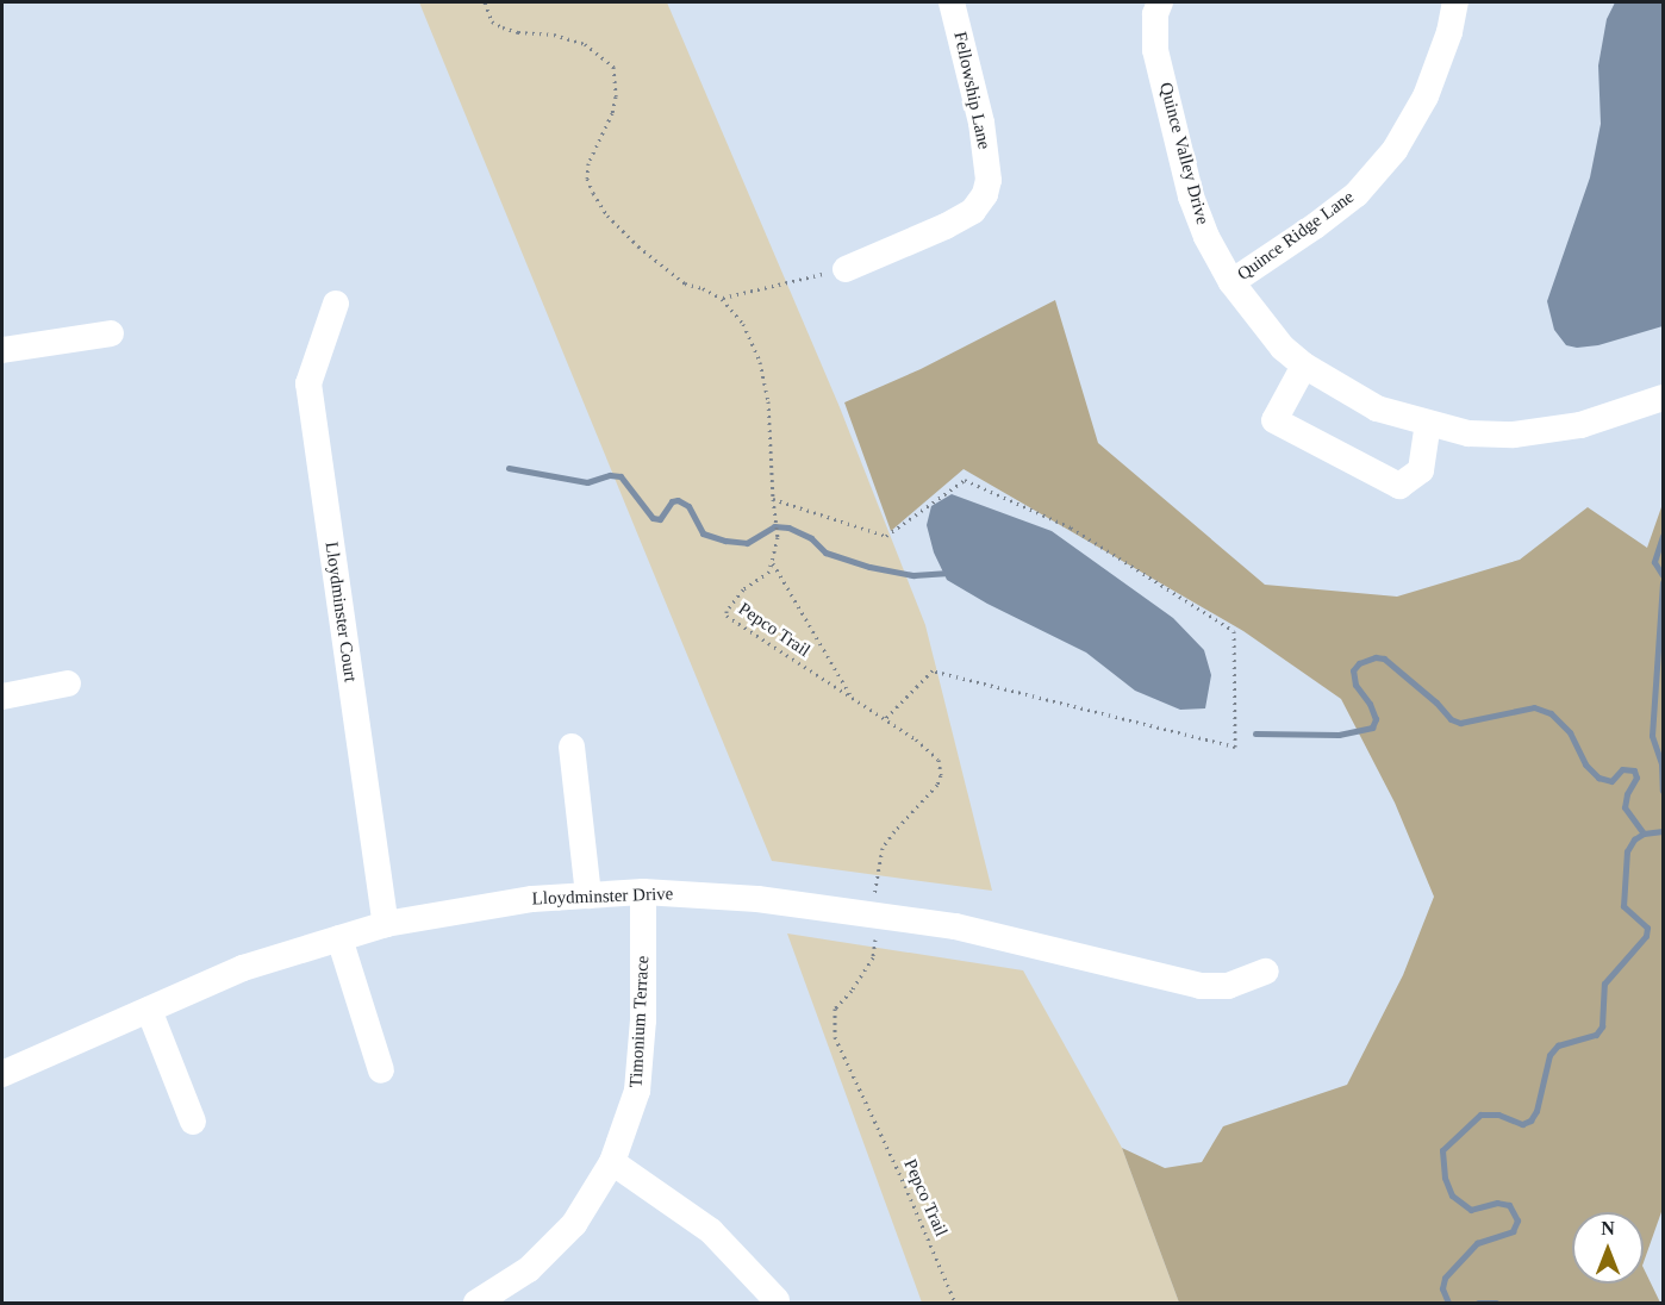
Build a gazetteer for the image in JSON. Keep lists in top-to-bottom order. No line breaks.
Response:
{"streets":{"street":["Fellowship Lane","Quince Valley Drive","Quince Ridge Lane","Lloydminster Court","Lloydminster Drive","Timonium Terrace"],"path":["Pepco Trail"]},"crossings":[["Quince Valley Drive","Quince Ridge Lane"],["Lloydminster Court","Lloydminster Drive"],["Pepco Trail","Lloydminster Drive"],["Lloydminster Drive","Timonium Terrace"]],"north":"top"}
